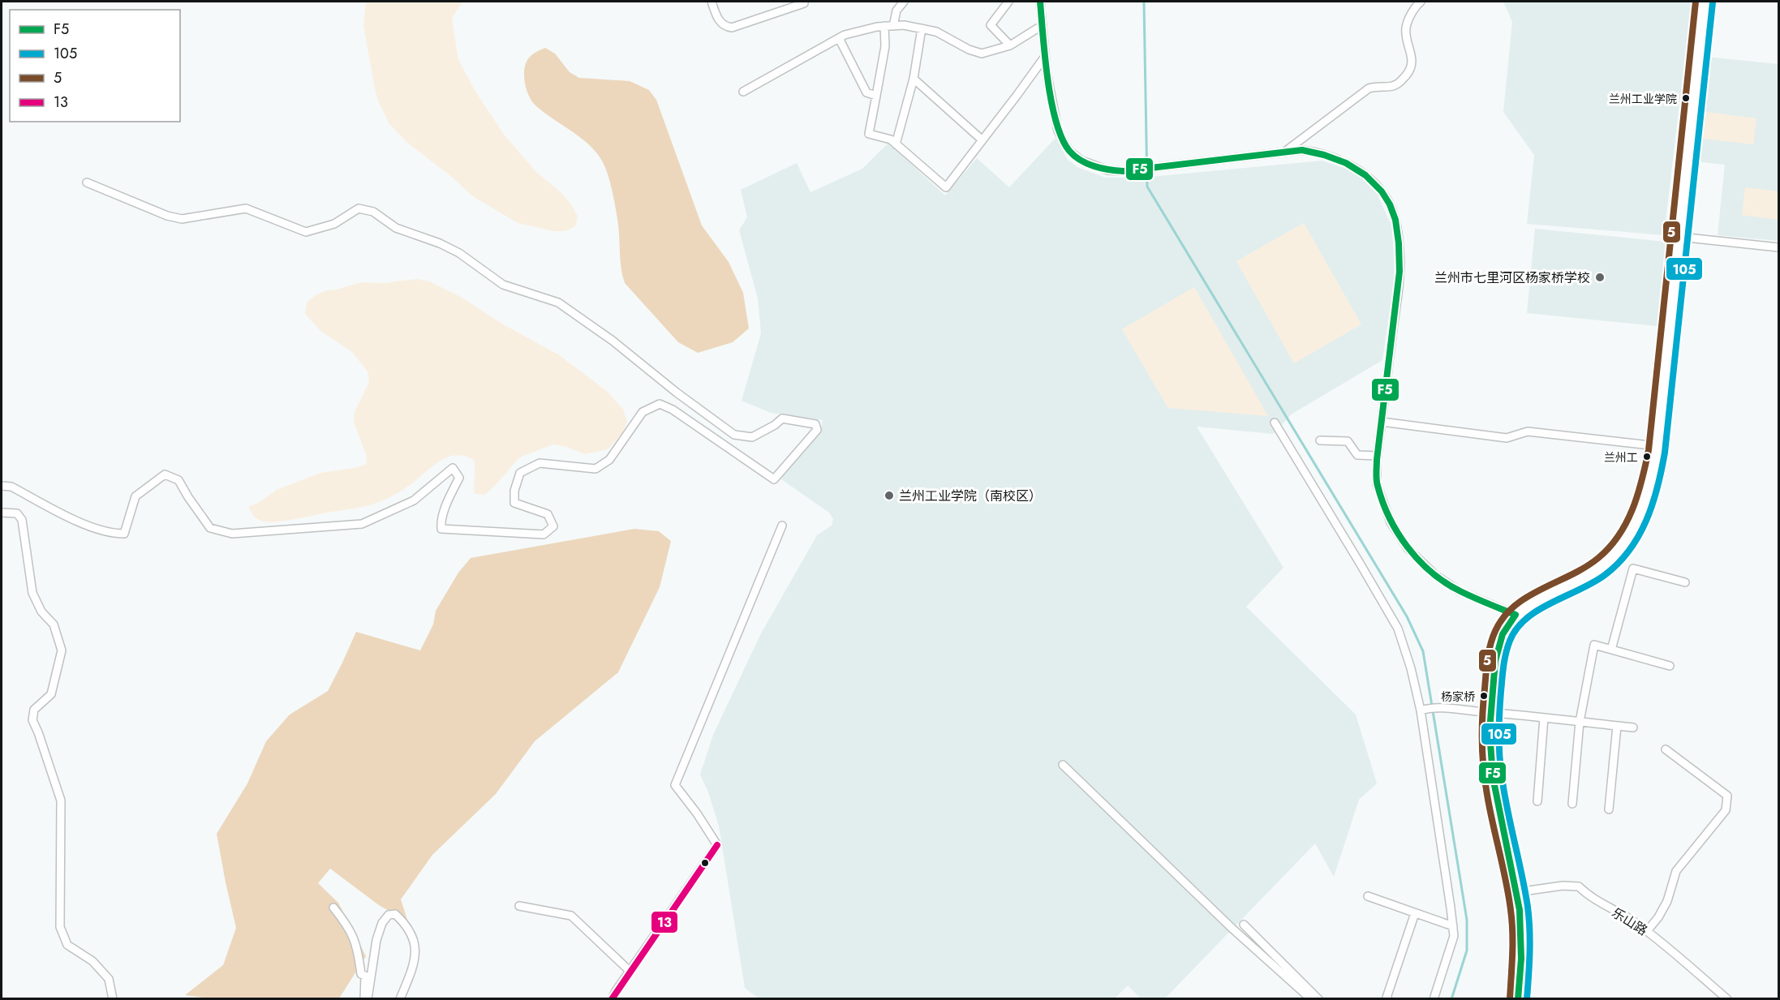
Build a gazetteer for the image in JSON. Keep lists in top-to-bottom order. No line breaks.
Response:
{"streets":{"street":["乐山路"]},"places":["兰州工业学院","兰州市七里河区杨家桥学校","兰州工","兰州工业学院（南校区）","杨家桥"],"lines":["transit line F5","transit line 5","transit line 105","transit line 13"],"legend":["F5","105","5","13"]}
